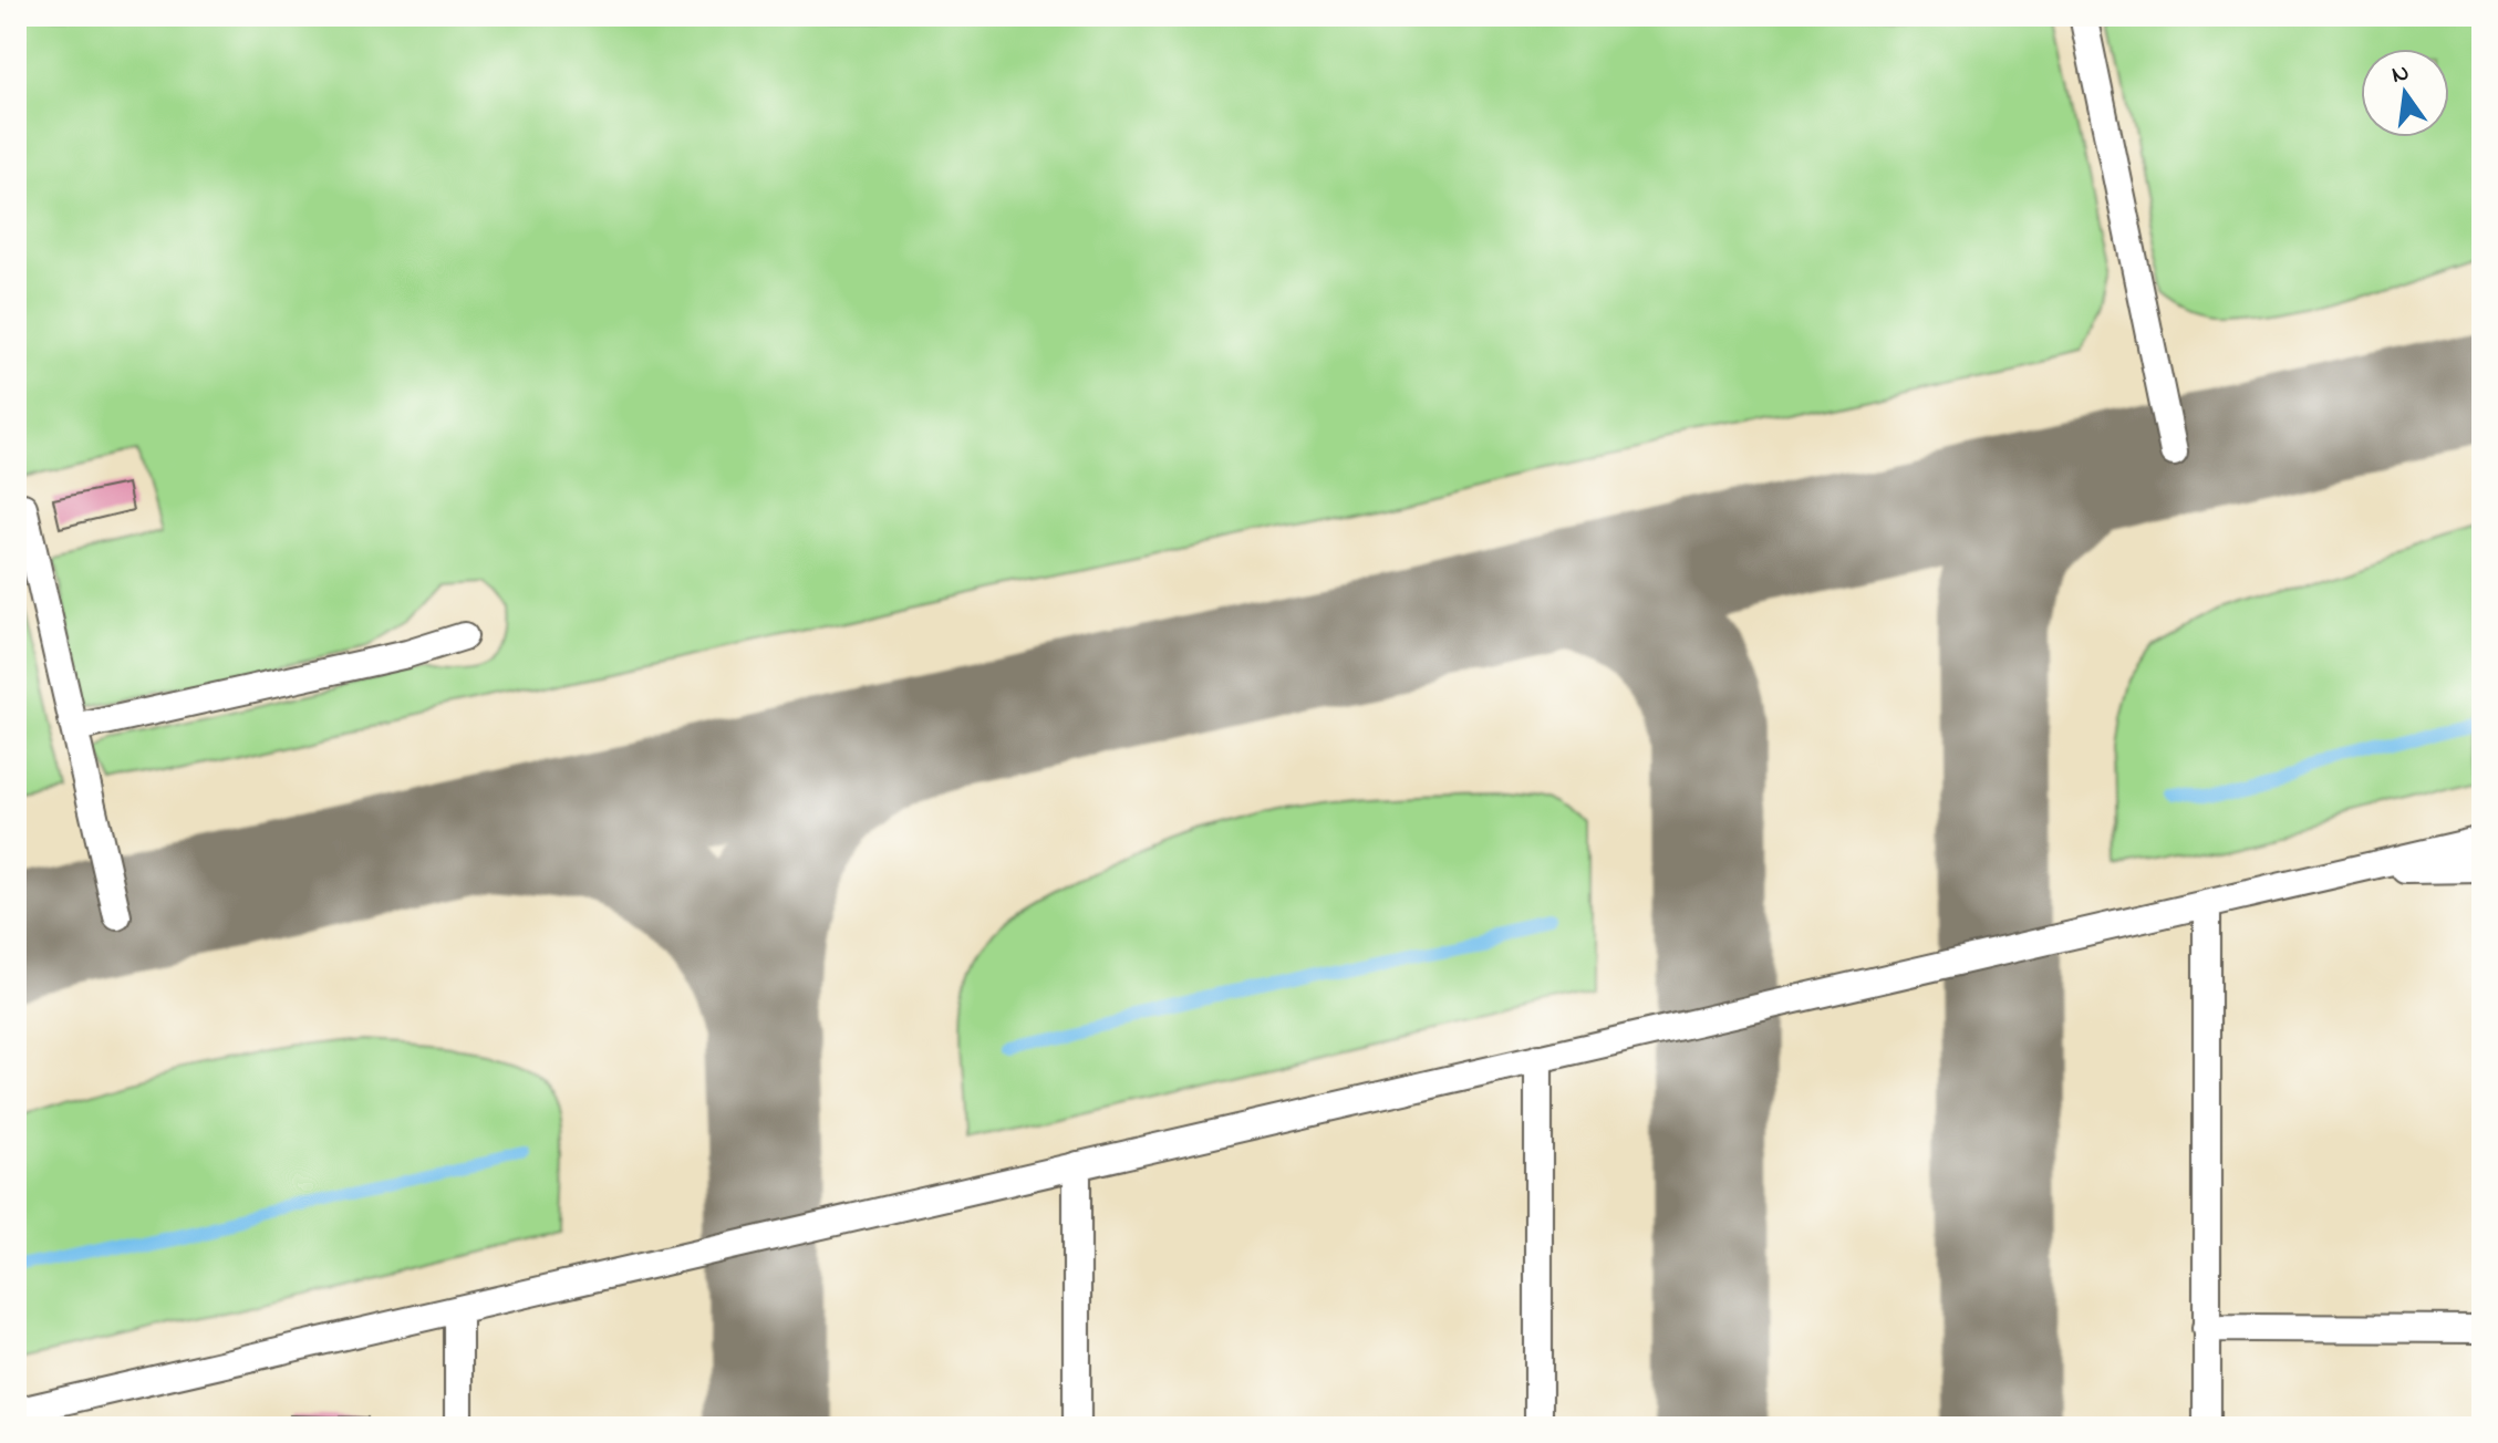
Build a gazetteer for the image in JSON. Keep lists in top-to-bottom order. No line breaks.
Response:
{"north":"top"}
